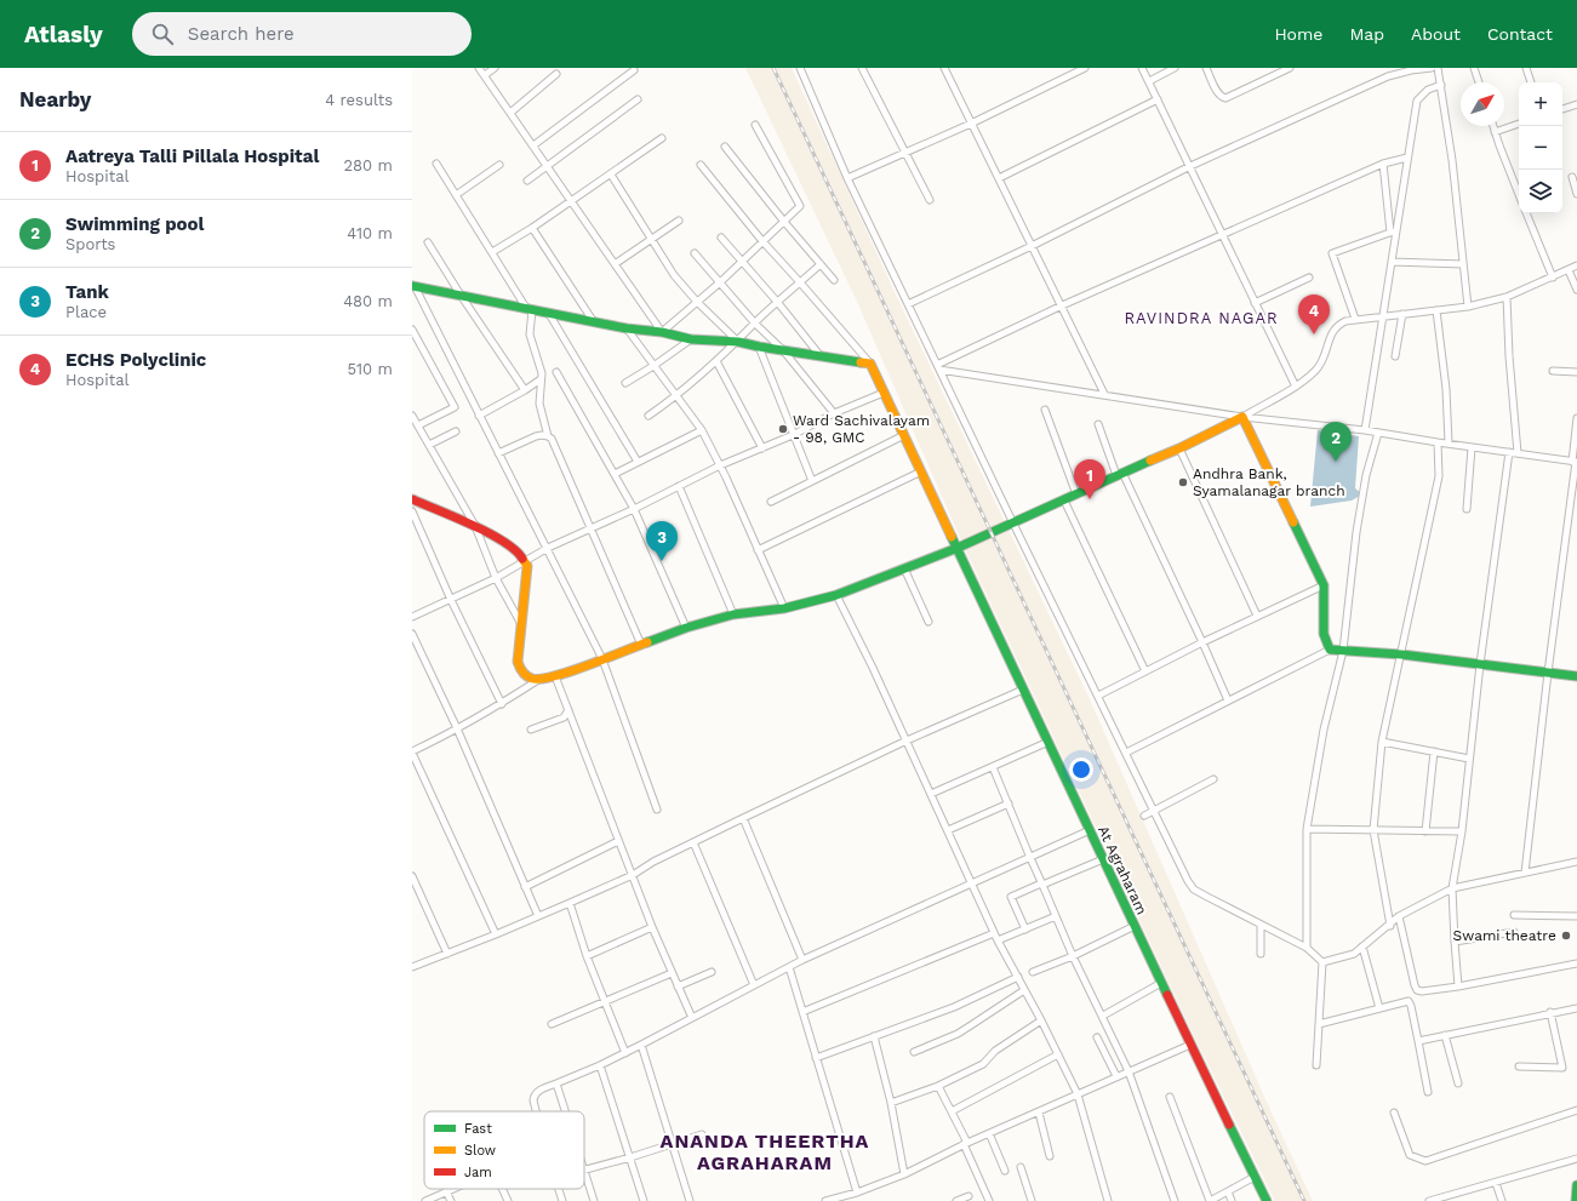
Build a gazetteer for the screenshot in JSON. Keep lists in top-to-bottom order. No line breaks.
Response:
{"streets":{"street":["At Agraharam"]},"districts":["RAVINDRA NAGAR","ANANDA THEERTHA AGRAHARAM"],"places":["Ward Sachivalayam - 98, GMC","Andhra Bank, Syamalanagar branch","Swami theatre"],"legend":["Fast","Slow","Jam"],"north":"top right","page":{"header":"Atlasly","search":"Search here","nav":["Home","Map","About","Contact"],"heading":["Nearby","4 results"],"map_buttons":["+","−"],"list":[{"mark":"1","name":"Aatreya Talli Pillala Hospital","note":"Hospital","value":"280 m"},{"mark":"2","name":"Swimming pool","note":"Sports","value":"410 m"},{"mark":"3","name":"Tank","note":"Place","value":"480 m"},{"mark":"4","name":"ECHS Polyclinic","note":"Hospital","value":"510 m"}],"pins":["4","2","1","3"]}}
